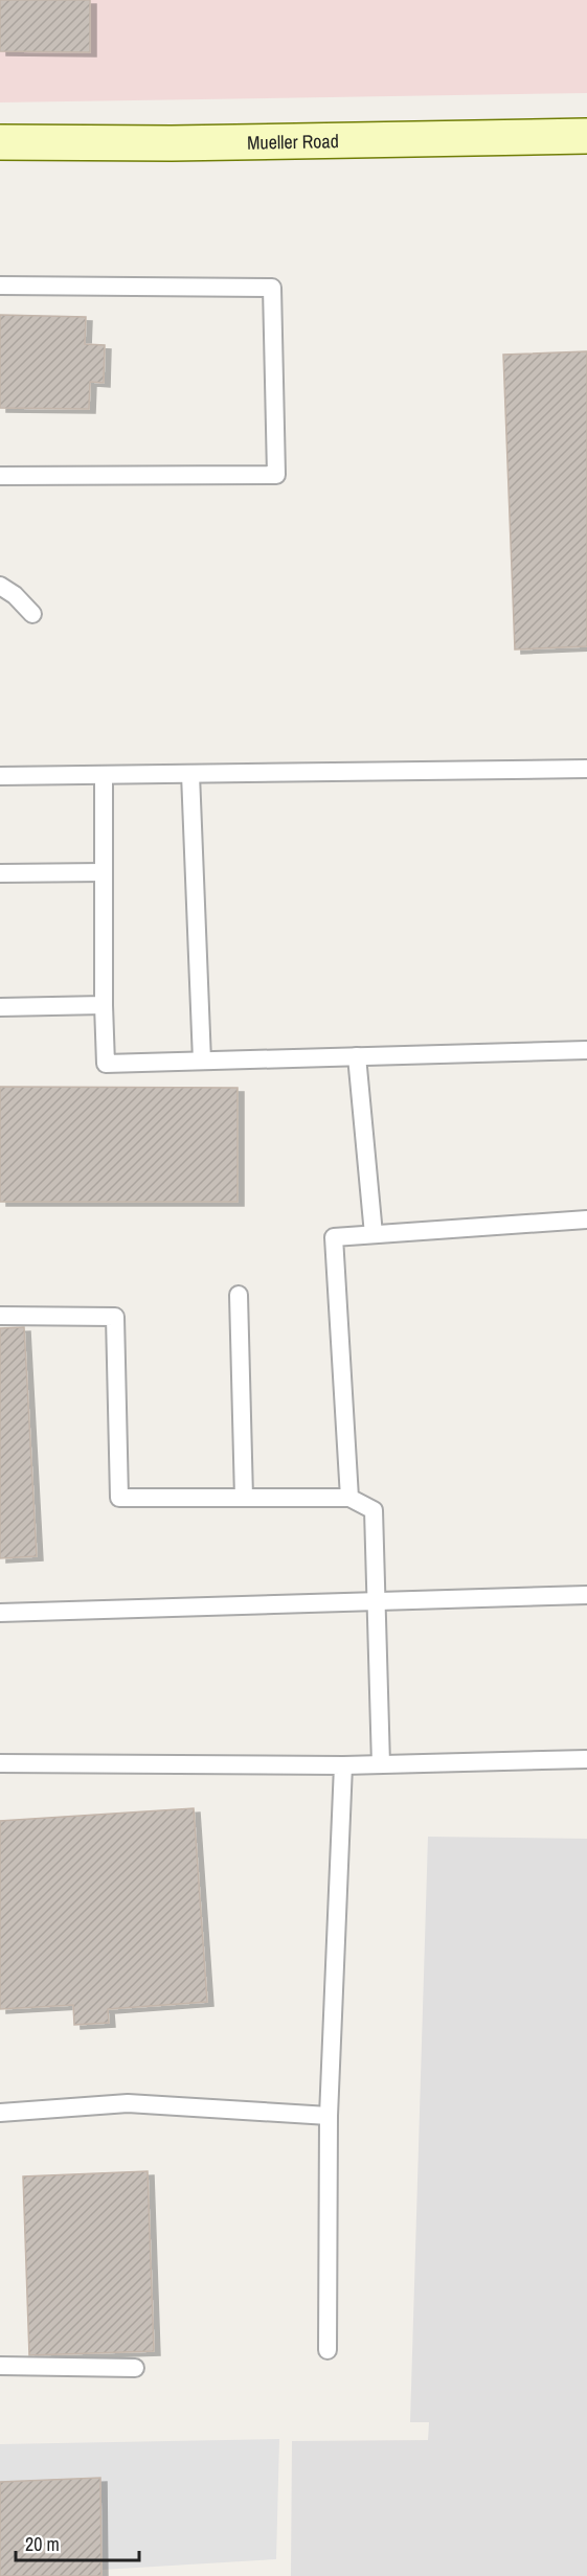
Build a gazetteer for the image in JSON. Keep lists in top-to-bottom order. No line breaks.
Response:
{"streets":{"street":["Mueller Road"]},"scale_bar":"20 m"}
